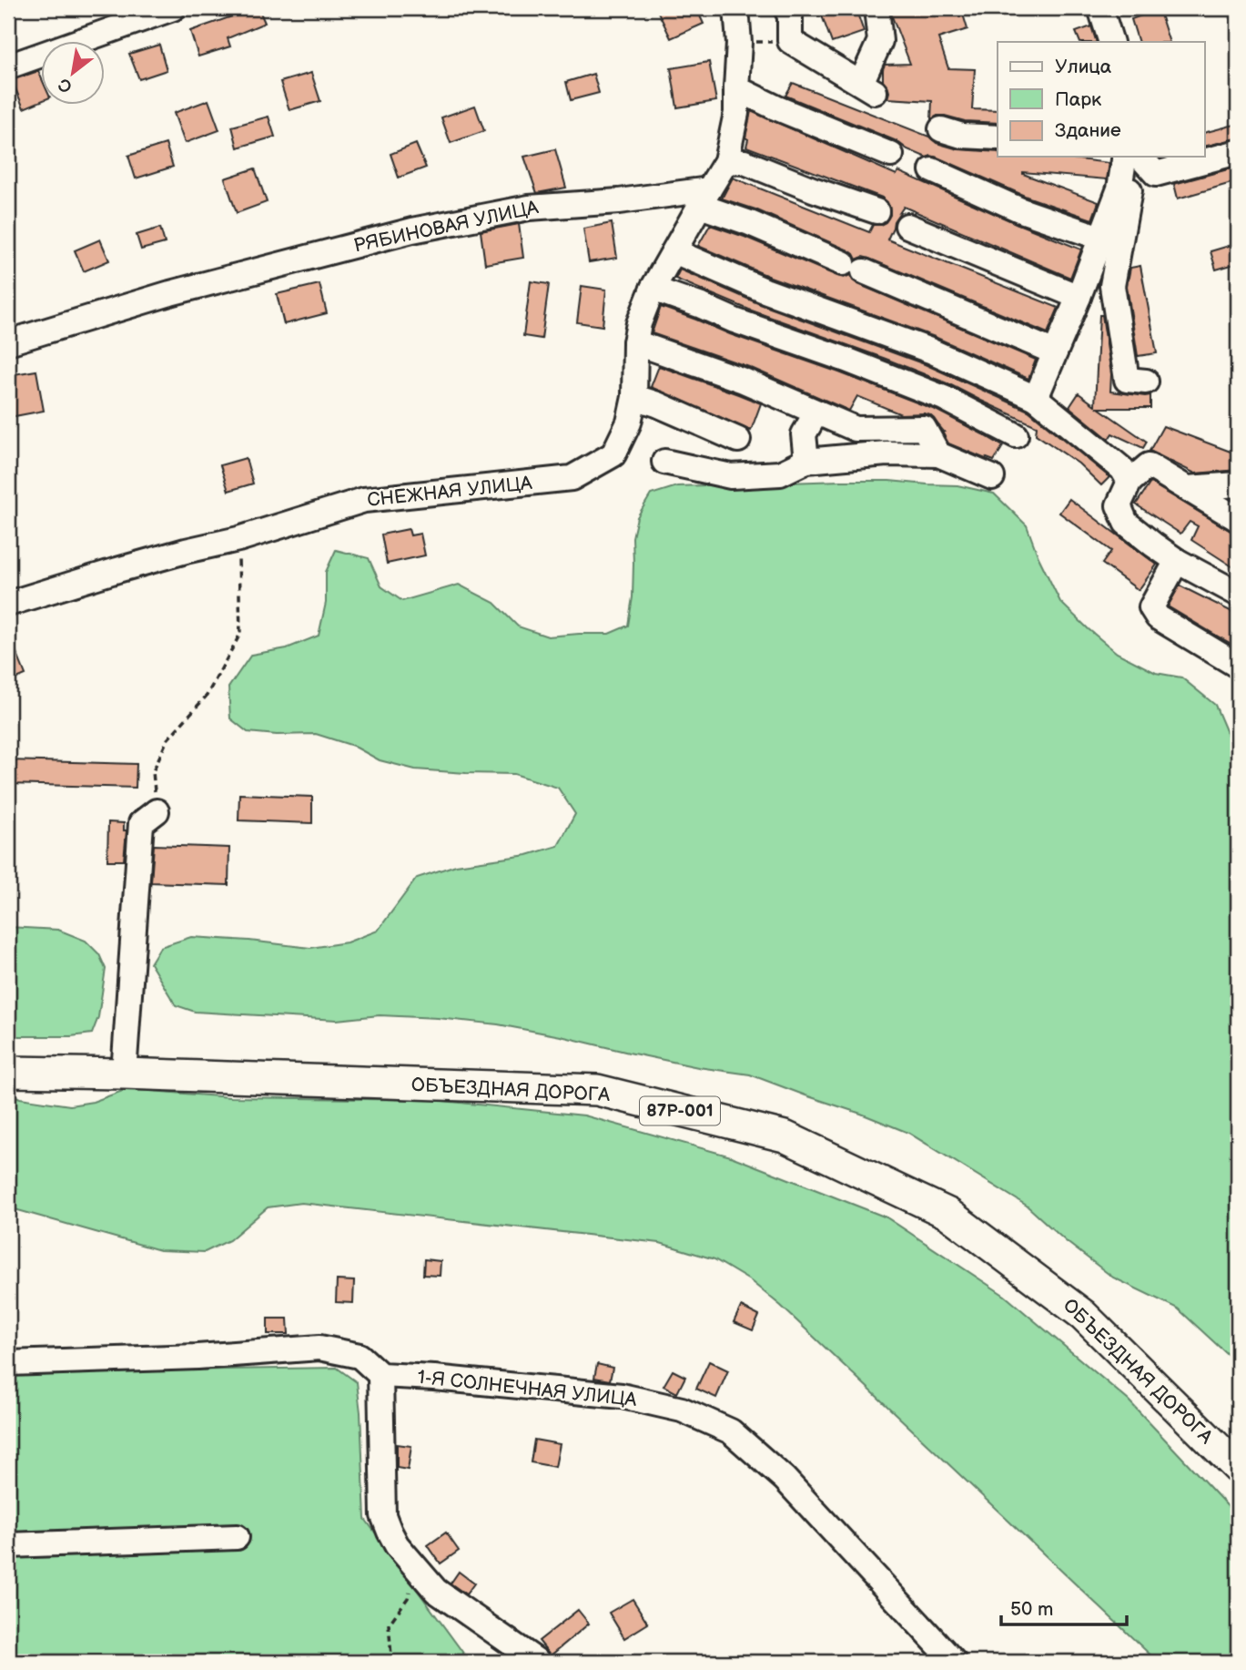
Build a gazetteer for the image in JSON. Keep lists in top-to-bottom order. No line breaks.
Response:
{"streets":{"main road":["ОБЪЕЗДНАЯ ДОРОГА","87Р-001"],"street":["РЯБИНОВАЯ УЛИЦА","СНЕЖНАЯ УЛИЦА","1-Я СОЛНЕЧНАЯ УЛИЦА"]},"crossings":[["РЯБИНОВАЯ УЛИЦА","СНЕЖНАЯ УЛИЦА"]],"legend":["Улица","Парк","Здание"],"scale_bar":"50 m","north":"bottom left"}
